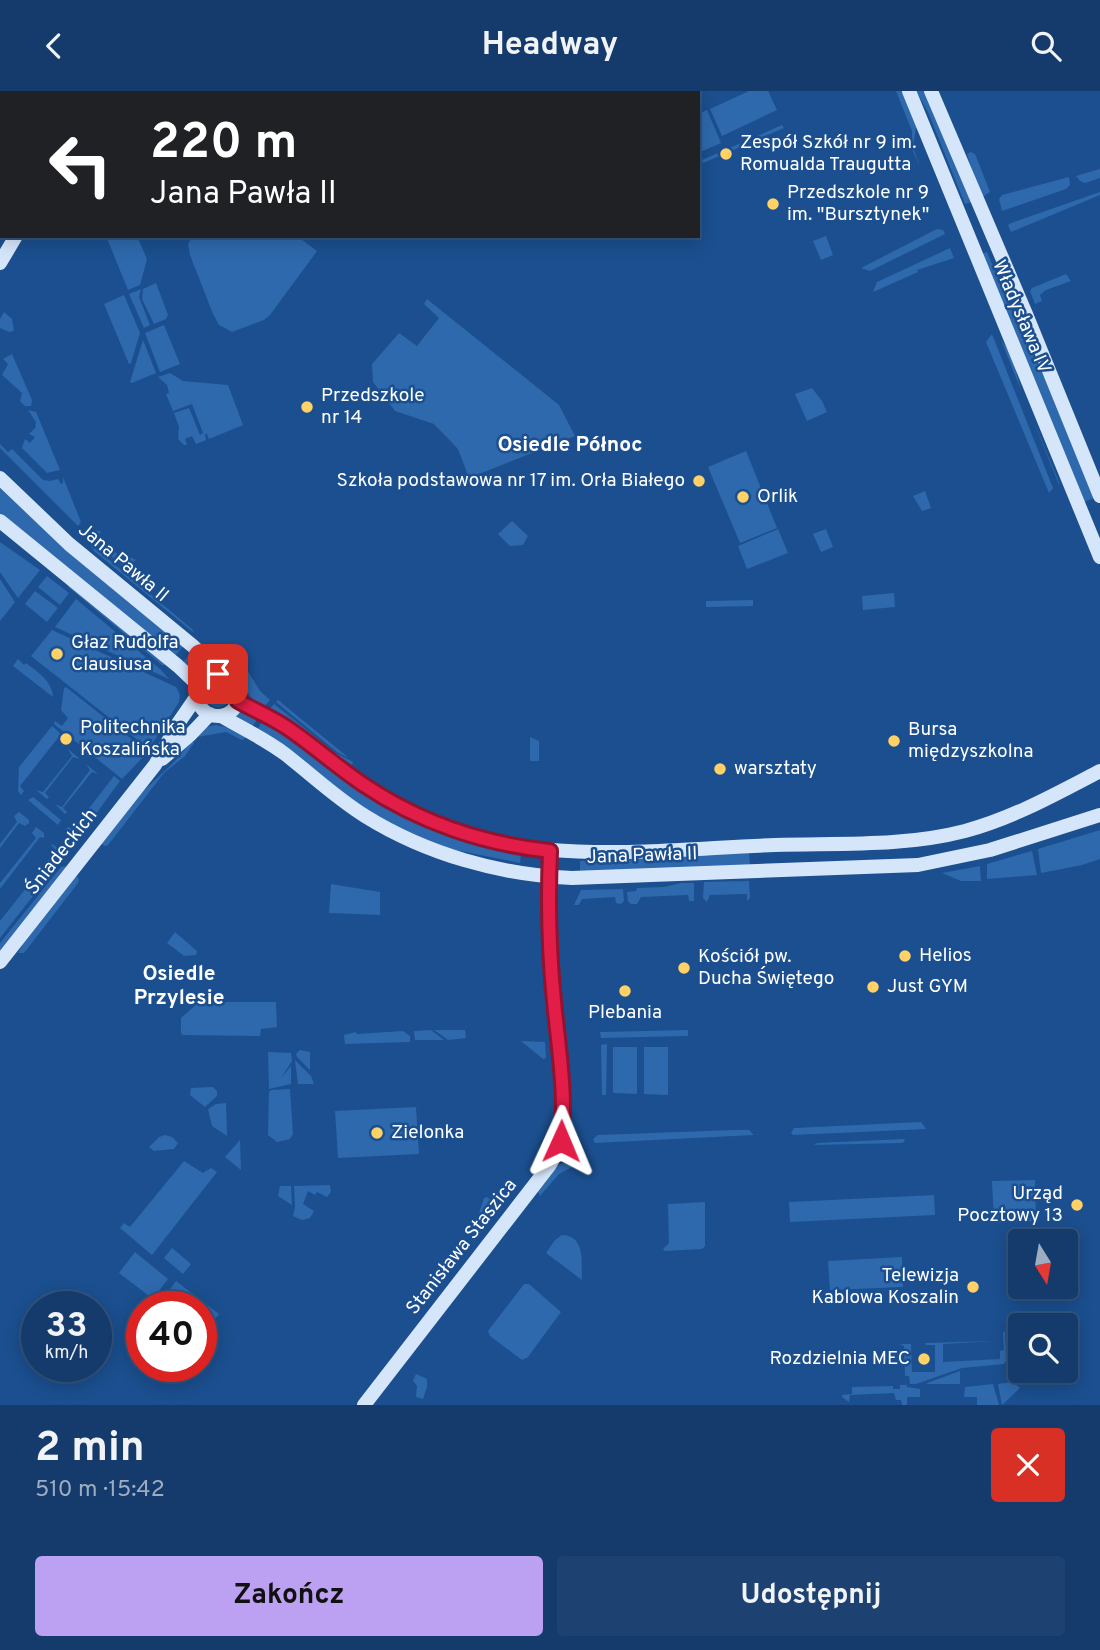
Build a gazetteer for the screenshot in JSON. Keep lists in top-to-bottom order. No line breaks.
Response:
{"streets":{"main road":["Władysława IV","Jana Pawła II","Śniadeckich","Stanisława Staszica"]},"crossings":[["Jana Pawła II","Śniadeckich"],["Jana Pawła II","Stanisława Staszica"]],"districts":["Osiedle Północ","Osiedle Przylesie"],"places":["Zespół Szkół nr 9 im. Romualda Traugutta","Przedszkole nr 9 im. \"Bursztynek\"","Przedszkole nr 14","Szkoła podstawowa nr 17 im. Orła Białego","Orlik","Głaz Rudolfa Clausiusa","Politechnika Koszalińska","Bursa międzyszkolna","warsztaty","Helios","Kościół pw. Ducha Świętego","Just GYM","Plebania","Zielonka","Urząd Pocztowy 13","Telewizja Kablowa Koszalin","Rozdzielnia MEC"],"north":"bottom","page":{"header":"Headway","turn":["220 m","Jana Pawła II"],"speed":"33 km/h","limit":"40","heading":["2 min","510 m · 15:42"],"buttons":["Zakończ","Udostępnij"]}}
